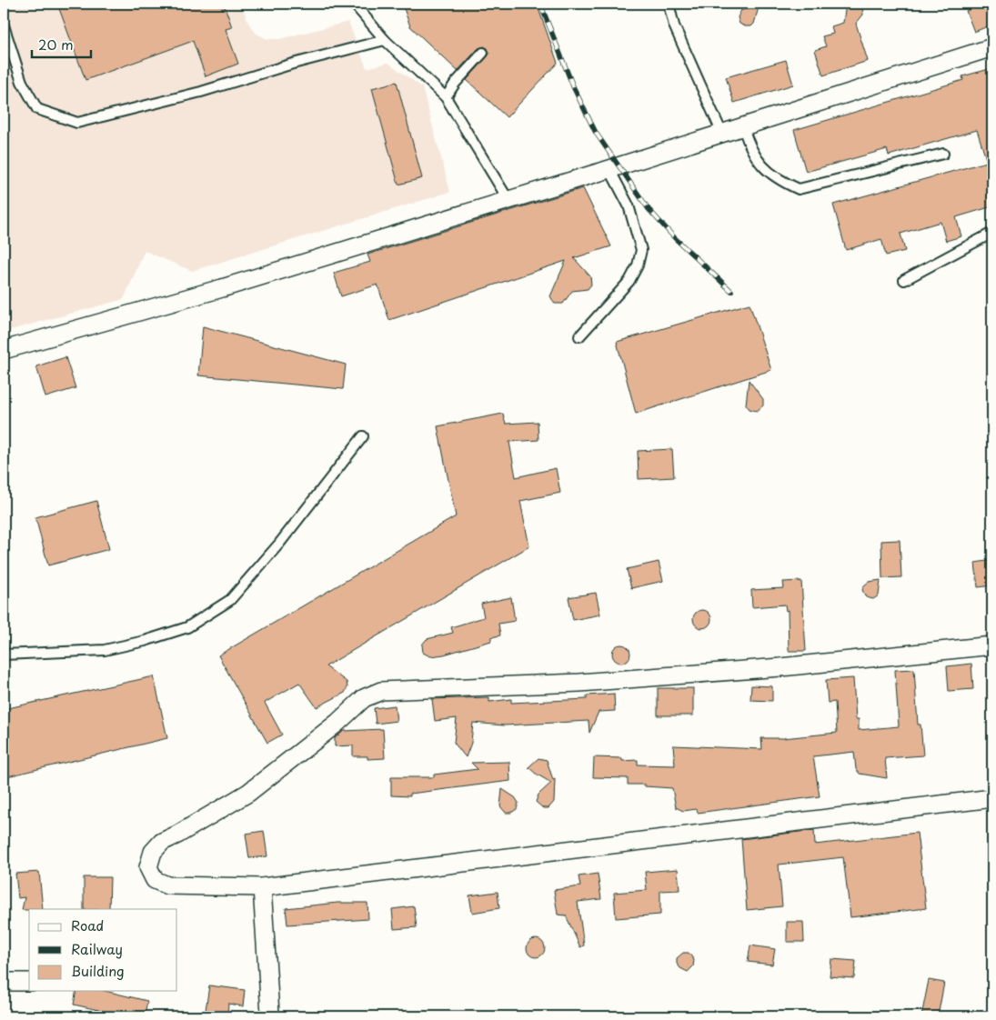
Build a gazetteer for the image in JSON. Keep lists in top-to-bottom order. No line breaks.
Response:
{"legend":["Road","Railway","Building"],"scale_bar":"20 m"}
